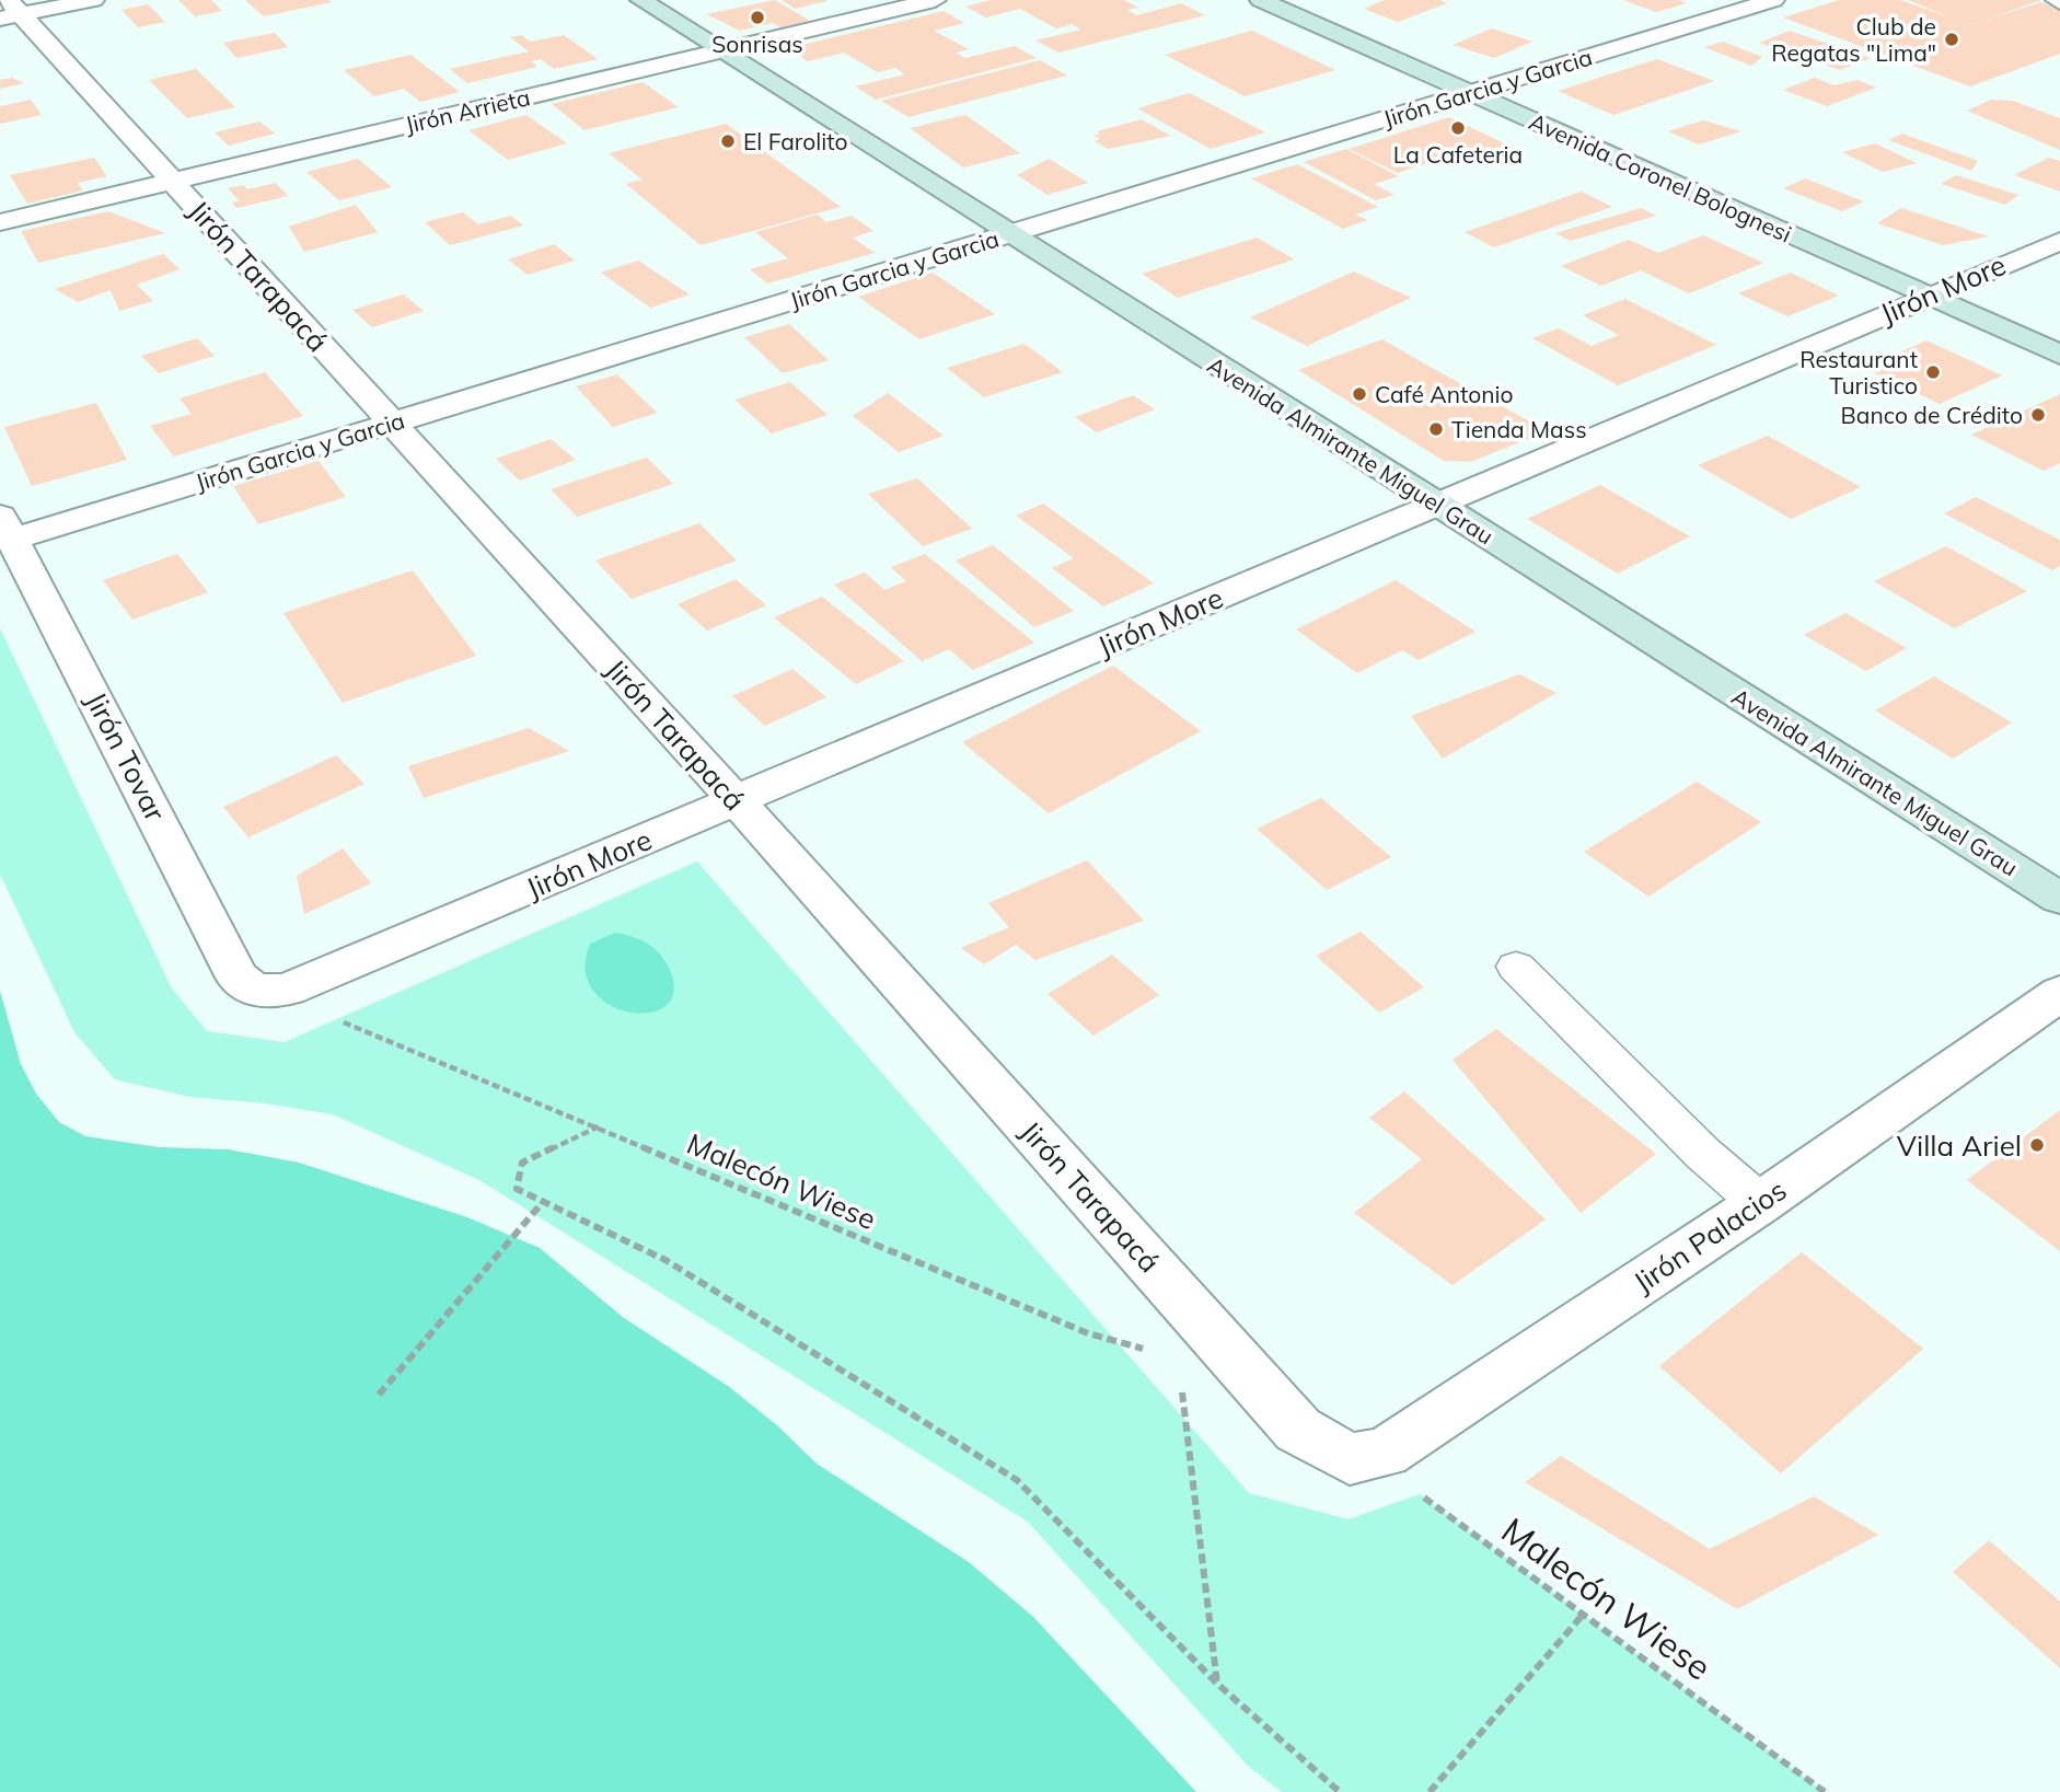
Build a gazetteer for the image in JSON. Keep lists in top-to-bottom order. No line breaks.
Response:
{"streets":{"main road":["Avenida Coronel Bolognesi","Avenida Almirante Miguel Grau"],"street":["Jirón Garcia y Garcia","Jirón Arrieta","Jirón Tarapacá","Jirón More","Jirón Tovar","Jirón Palacios"],"path":["Malecón Wiese"]},"crossings":[["Jirón Garcia y Garcia","Avenida Coronel Bolognesi"],["Jirón Garcia y Garcia","Jirón Tarapacá"],["Jirón Garcia y Garcia","Avenida Almirante Miguel Grau"],["Jirón Garcia y Garcia","Jirón Tovar"],["Jirón Arrieta","Jirón Tarapacá"],["Jirón Arrieta","Avenida Almirante Miguel Grau"],["Avenida Coronel Bolognesi","Jirón More"],["Jirón Tarapacá","Jirón More"],["Jirón Tarapacá","Malecón Wiese"],["Jirón Tarapacá","Jirón Palacios"],["Jirón More","Avenida Almirante Miguel Grau"],["Jirón More","Jirón Tovar"],["Jirón More","Malecón Wiese"],["Malecón Wiese","Jirón Palacios"]],"places":["Sonrisas","Club de Regatas \"Lima\"","La Cafeteria","El Farolito","Restaurant Turistico","Café Antonio","Banco de Crédito","Tienda Mass","Villa Ariel"]}
